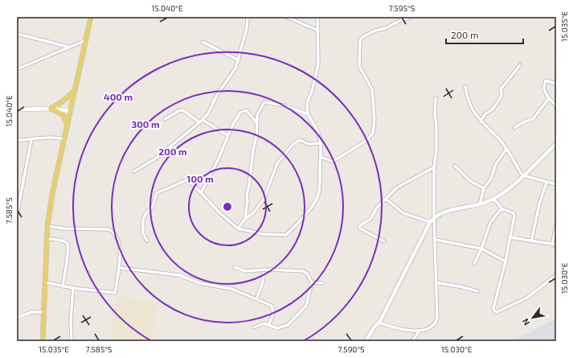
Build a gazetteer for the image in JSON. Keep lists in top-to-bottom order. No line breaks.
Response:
{"scale_bar":"200 m","north":"bottom left","coordinates":["15.040°E","7.595°S","15.035°E","7.585°S","15.030°E","7.590°S"],"rings":["400 m","300 m","200 m","100 m"]}
